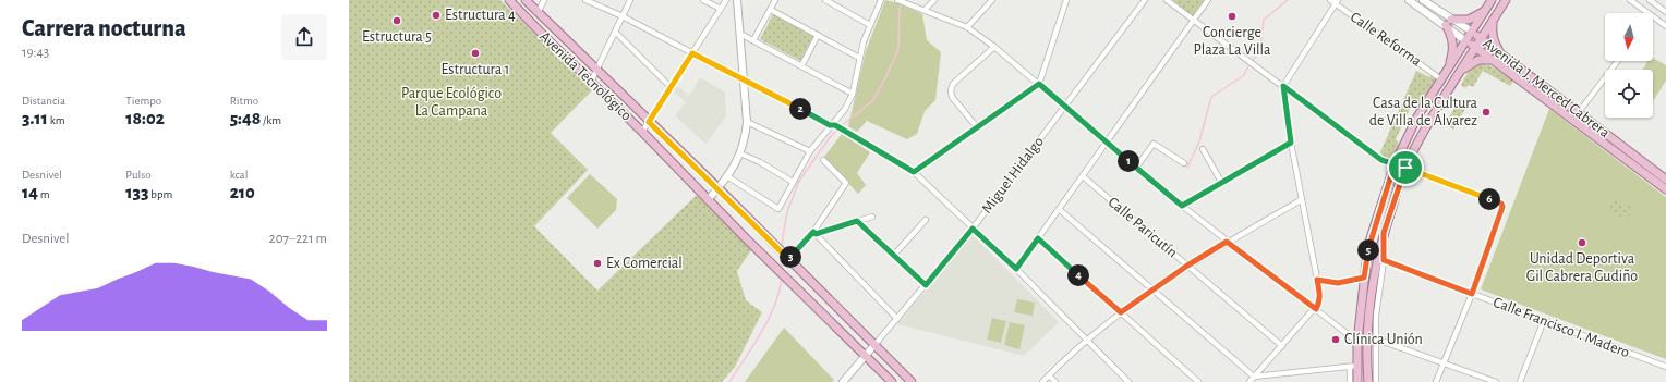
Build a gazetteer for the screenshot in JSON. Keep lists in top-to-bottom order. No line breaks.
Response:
{"streets":{"main road":["Avenida Tecnológico","Avenida J. Merced Cabrera"],"street":["Calle Reforma","Miguel Hidalgo","Calle Paricutín","Calle Francisco I. Madero"]},"crossings":[["Avenida Tecnológico","Miguel Hidalgo"]],"parks":["Parque Ecológico La Campana"],"places":["Estructura 4","Concierge Plaza La Villa","Estructura 5","Estructura 1","Casa de la Cultura de Villa de Álvarez","Unidad Deportiva Gil Cabrera Gudiño","Ex Comercial","Clínica Unión"],"north":"bottom","page":{"heading":["Carrera nocturna","19:43"],"stats":[["Distancia","3.11 km"],["Tiempo","18:02"],["Ritmo","5:48 /km"],["Desnivel","14 m"],["Pulso","133 bpm"],["kcal","210"]],"pins":["2","1","6","5","3","4"],"chart":["Desnivel","207–221 m"]}}
